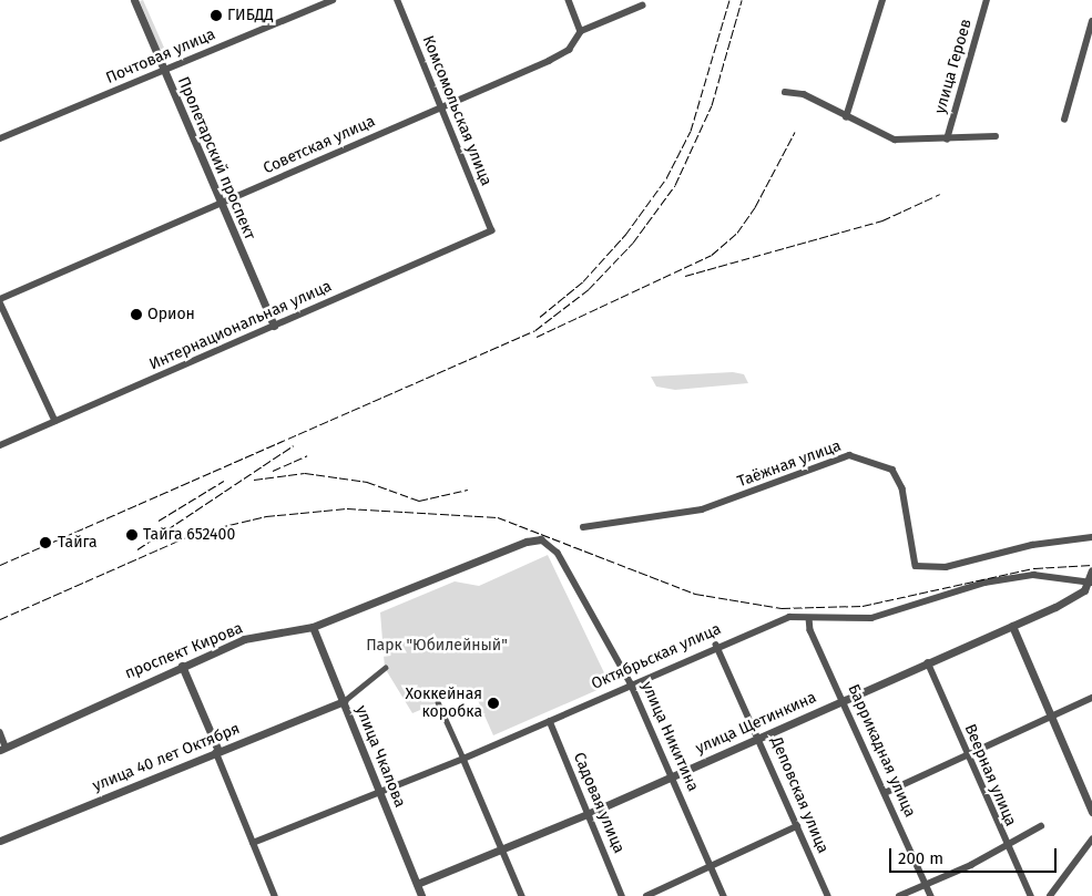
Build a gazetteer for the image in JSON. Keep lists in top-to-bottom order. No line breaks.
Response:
{"streets":{"street":["Почтовая улица","улица Героев","Комсомольская улица","Советская улица","Пролетарский проспект","Интернациональная улица","Таёжная улица","проспект Кирова","Октябрьская улица","улица Щетинкина","улица Никитина","Баррикадная улица","улица Чкалова","улица 40 лет Октября","Веерная улица","Деповская улица","Садовая улица"]},"crossings":[["Почтовая улица","Пролетарский проспект"],["Комсомольская улица","Советская улица"],["Комсомольская улица","Интернациональная улица"],["Советская улица","Пролетарский проспект"],["Пролетарский проспект","Интернациональная улица"],["проспект Кирова","улица Никитина"],["проспект Кирова","улица Чкалова"],["Октябрьская улица","улица Щетинкина"],["Октябрьская улица","улица Никитина"],["Октябрьская улица","Баррикадная улица"],["Октябрьская улица","улица Чкалова"],["Октябрьская улица","Деповская улица"],["Октябрьская улица","Садовая улица"],["улица Щетинкина","улица Никитина"],["улица Щетинкина","Баррикадная улица"],["улица Щетинкина","улица Чкалова"],["улица Щетинкина","Веерная улица"],["улица Щетинкина","Деповская улица"],["улица Щетинкина","Садовая улица"],["улица Чкалова","улица 40 лет Октября"]],"parks":["Парк \"Юбилейный\""],"places":["ГИБДД","Орион","Тайга 652400","Тайга","Хоккейная коробка"],"scale_bar":"200 m"}
